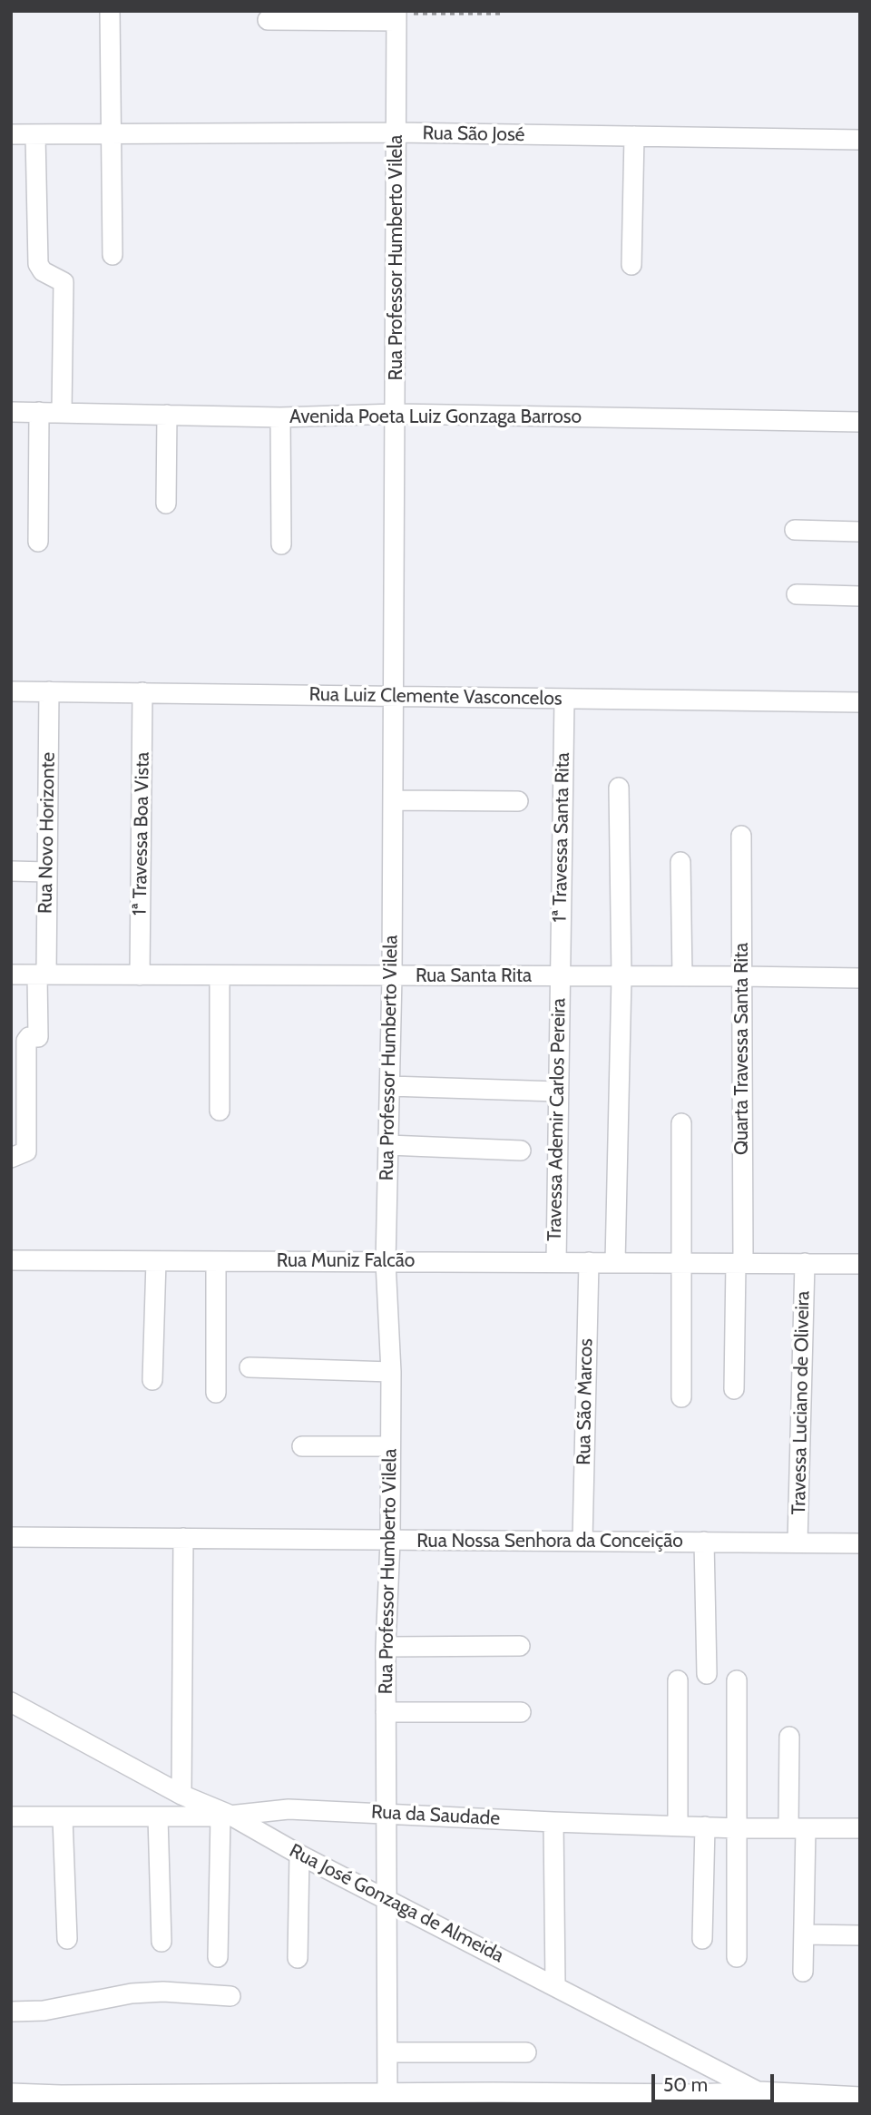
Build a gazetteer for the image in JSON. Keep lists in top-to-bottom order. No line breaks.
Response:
{"streets":{"street":["Rua São José","Rua Professor Humberto Vilela","Avenida Poeta Luiz Gonzaga Barroso","Rua Luiz Clemente Vasconcelos","Rua Novo Horizonte","1ª Travessa Boa Vista","1ª Travessa Santa Rita","Rua Santa Rita","Quarta Travessa Santa Rita","Travessa Ademir Carlos Pereira","Rua Muniz Falcão","Rua São Marcos","Travessa Luciano de Oliveira","Rua Nossa Senhora da Conceição","Rua da Saudade","Rua José Gonzaga de Almeida"]},"crossings":[["Rua São José","Rua Professor Humberto Vilela"],["Rua Professor Humberto Vilela","Avenida Poeta Luiz Gonzaga Barroso"],["Rua Professor Humberto Vilela","Rua Luiz Clemente Vasconcelos"],["Rua Professor Humberto Vilela","Rua Santa Rita"],["Rua Professor Humberto Vilela","Rua Muniz Falcão"],["Rua Professor Humberto Vilela","Rua Nossa Senhora da Conceição"],["Rua Professor Humberto Vilela","Rua da Saudade"],["Rua Professor Humberto Vilela","Rua José Gonzaga de Almeida"],["Rua Luiz Clemente Vasconcelos","Rua Novo Horizonte"],["Rua Luiz Clemente Vasconcelos","1ª Travessa Boa Vista"],["Rua Luiz Clemente Vasconcelos","1ª Travessa Santa Rita"],["Rua Novo Horizonte","Rua Santa Rita"],["1ª Travessa Boa Vista","Rua Santa Rita"],["1ª Travessa Santa Rita","Rua Santa Rita"],["1ª Travessa Santa Rita","Travessa Ademir Carlos Pereira"],["Rua Santa Rita","Quarta Travessa Santa Rita"],["Rua Santa Rita","Travessa Ademir Carlos Pereira"],["Quarta Travessa Santa Rita","Rua Muniz Falcão"],["Travessa Ademir Carlos Pereira","Rua Muniz Falcão"],["Rua Muniz Falcão","Rua São Marcos"],["Rua Muniz Falcão","Travessa Luciano de Oliveira"],["Rua São Marcos","Rua Nossa Senhora da Conceição"],["Travessa Luciano de Oliveira","Rua Nossa Senhora da Conceição"],["Rua da Saudade","Rua José Gonzaga de Almeida"]],"scale_bar":"50 m"}
